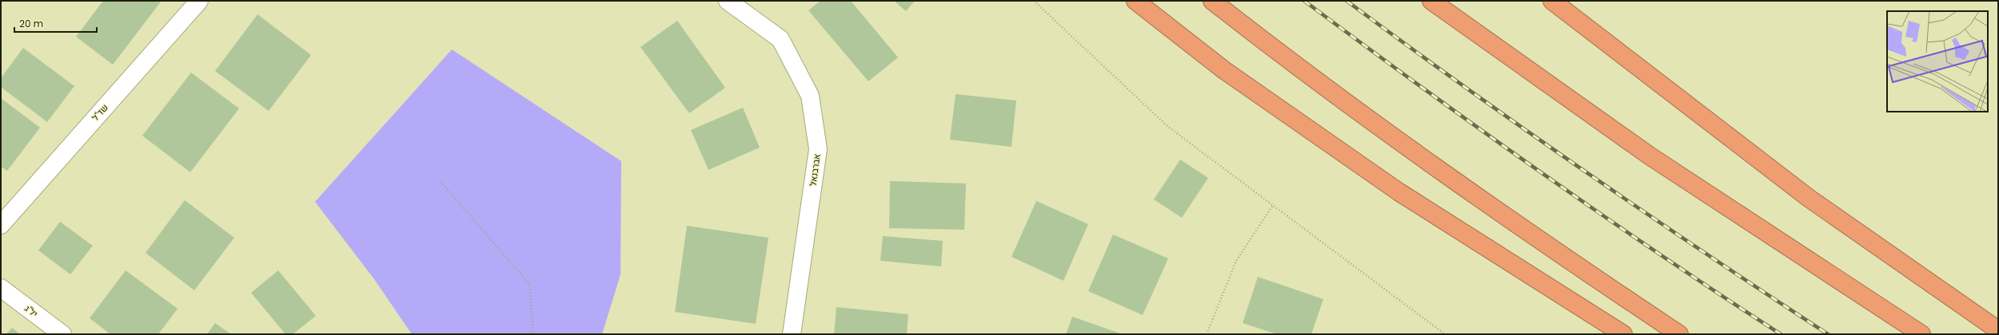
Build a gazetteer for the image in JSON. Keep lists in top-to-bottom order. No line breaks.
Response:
{"streets":{"street":["שד\"ל","אברבנאל","יל\"ג"]},"scale_bar":"20 m"}
